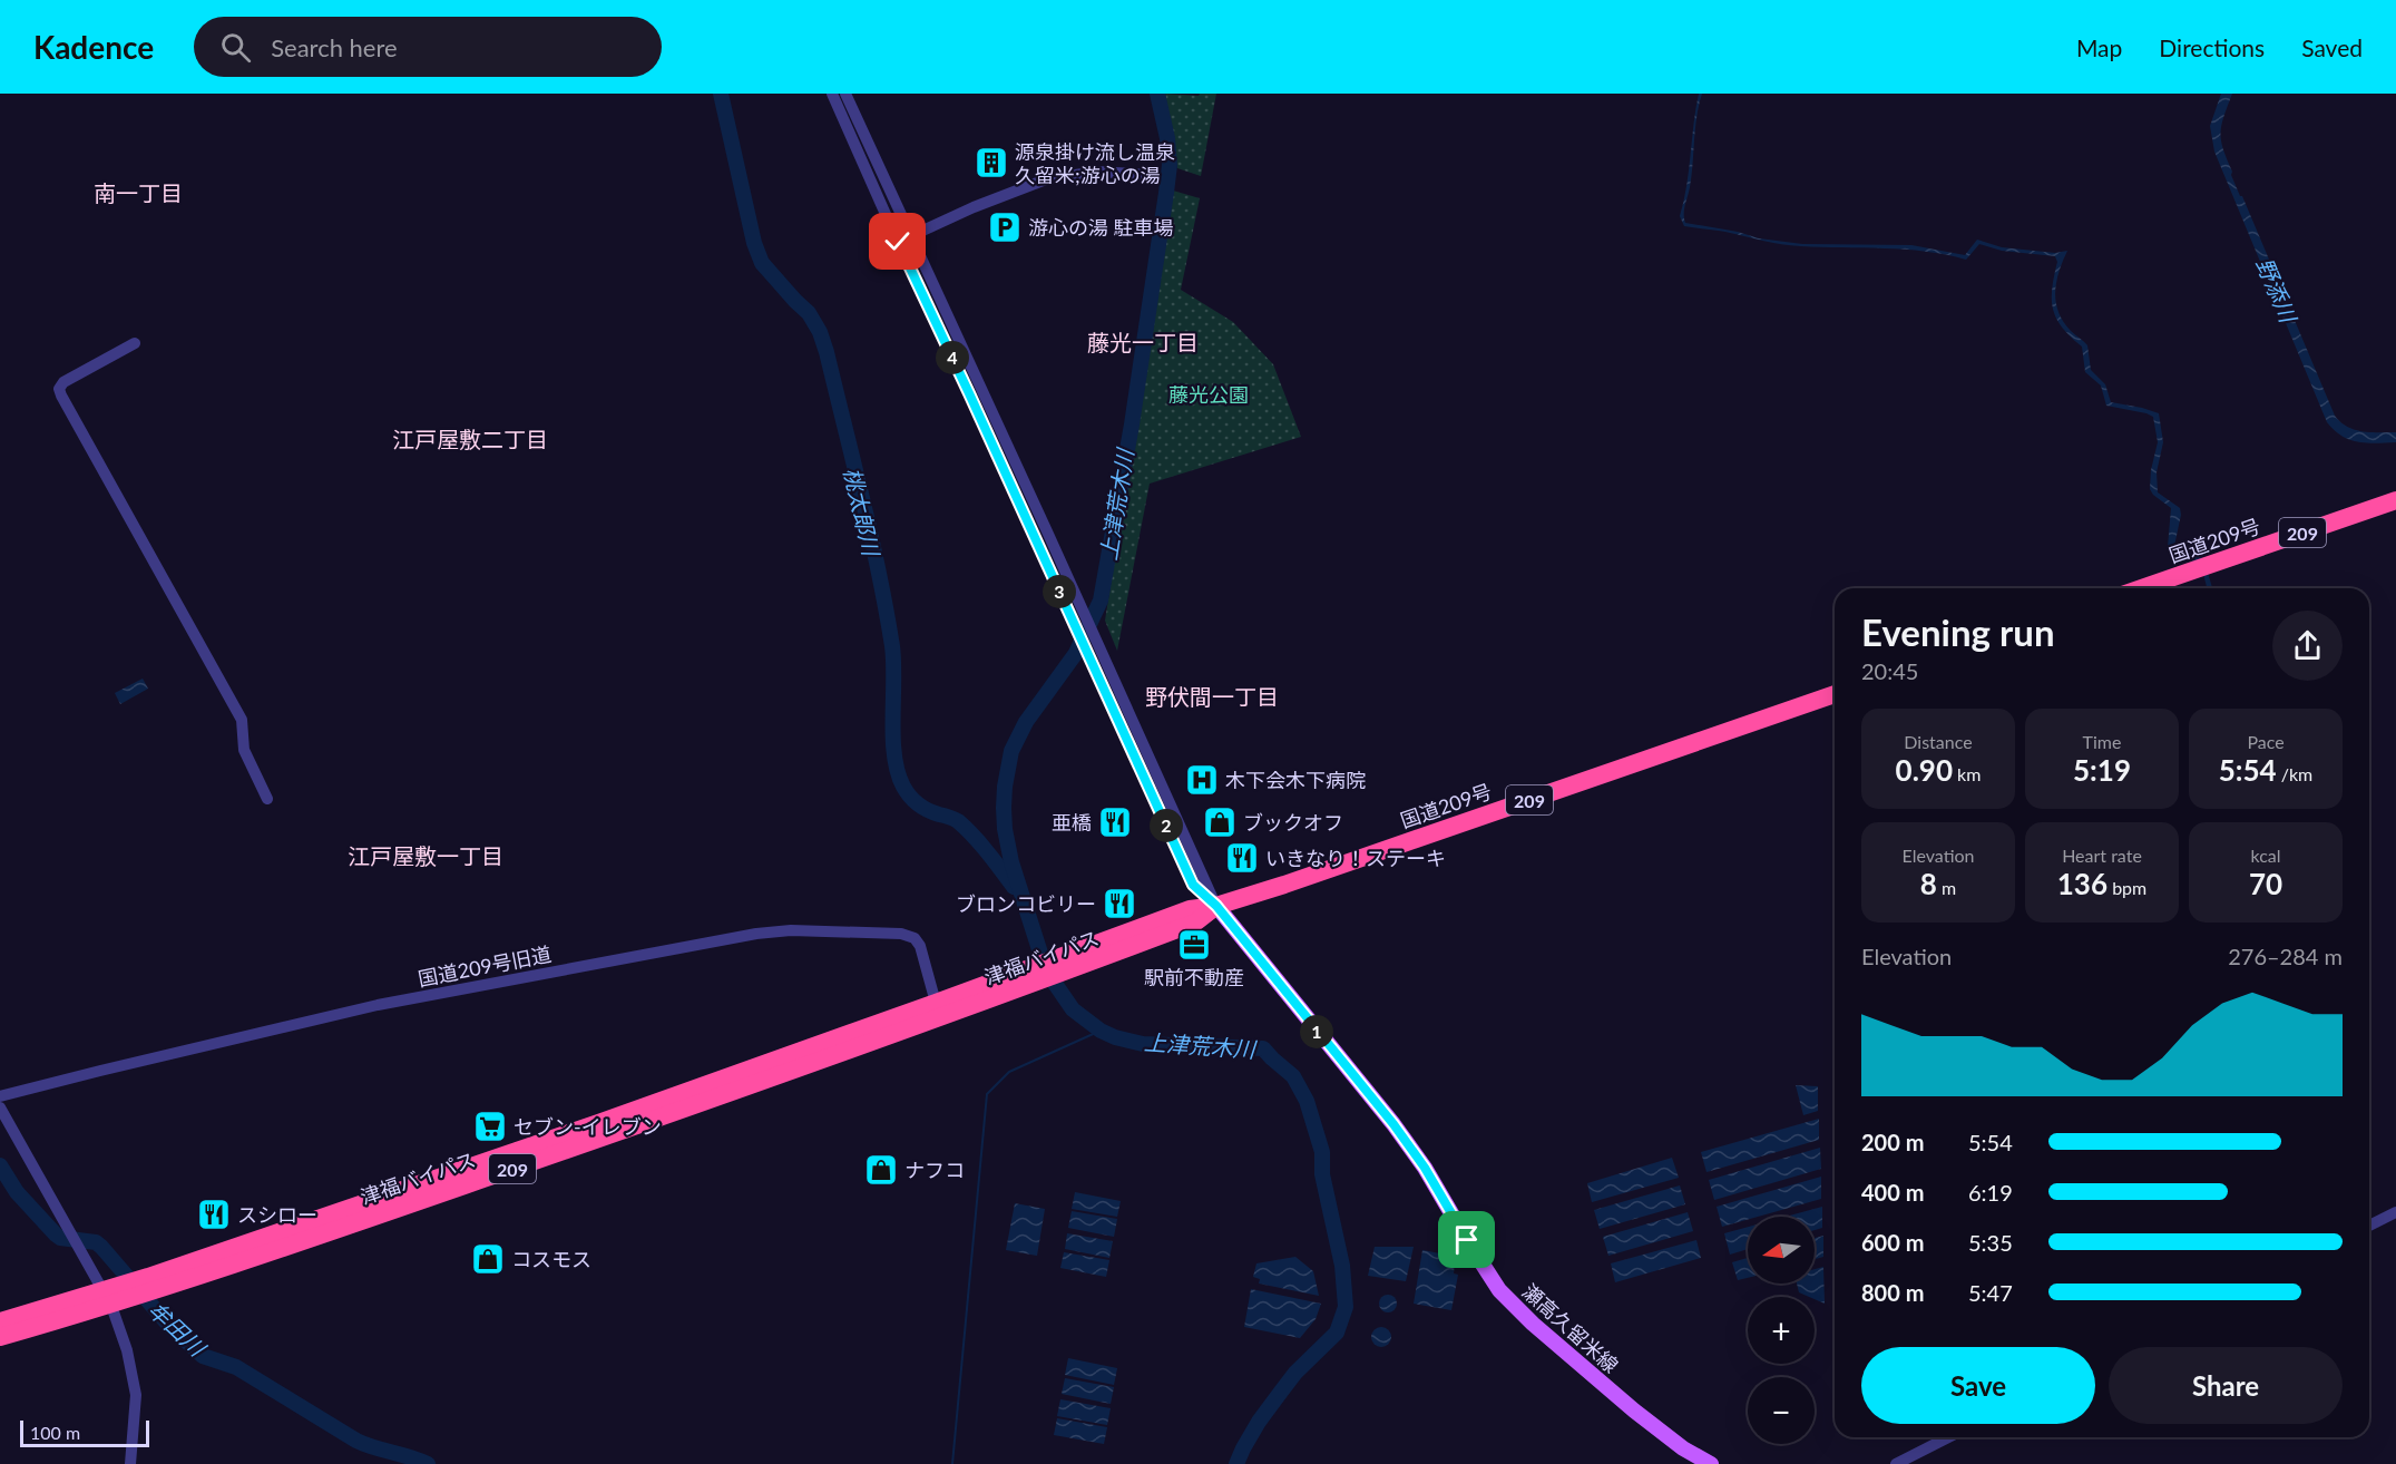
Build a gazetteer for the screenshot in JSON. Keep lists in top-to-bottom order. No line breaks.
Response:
{"streets":{"highway":["209","国道209号","津福バイパス"],"main road":["瀬高久留米線"],"street":["国道209号旧道"]},"crossings":[["国道209号","津福バイパス"],["国道209号","瀬高久留米線"],["津福バイパス","国道209号旧道"],["津福バイパス","瀬高久留米線"]],"districts":["南一丁目","藤光一丁目","江戸屋敷二丁目","野伏間一丁目","江戸屋敷一丁目"],"water":["野添川","上津荒木川","桃太郎川","牟田川"],"parks":["藤光公園"],"places":{"building":["源泉掛け流し温泉 久留米;游心の湯"],"parking":["游心の湯 駐車場"],"hospital":["木下会木下病院"],"restaurant":["亜橋","いきなり！ステーキ","ブロンコビリー","スシロー"],"shop":["ブックオフ","ナフコ","コスモス"],"office":["駅前不動産"],"supermarket":["セブン-イレブン"]},"scale_bar":"100 m","north":"left","page":{"header":"Kadence","search":"Search here","nav":["Map","Directions","Saved"],"pins":["4","3","2","1"],"heading":["Evening run","20:45"],"stats":[["Distance","0.90 km"],["Time","5:19"],["Pace","5:54 /km"],["Elevation","8 m"],["Heart rate","136 bpm"],["kcal","70"]],"chart":["Elevation","276–284 m"],"list":[{"name":"200 m","note":"5:54"},{"name":"400 m","note":"6:19"},{"name":"600 m","note":"5:35"},{"name":"800 m","note":"5:47"}],"map_buttons":["+","−"],"buttons":["Save","Share"],"scale":"100 m"}}
